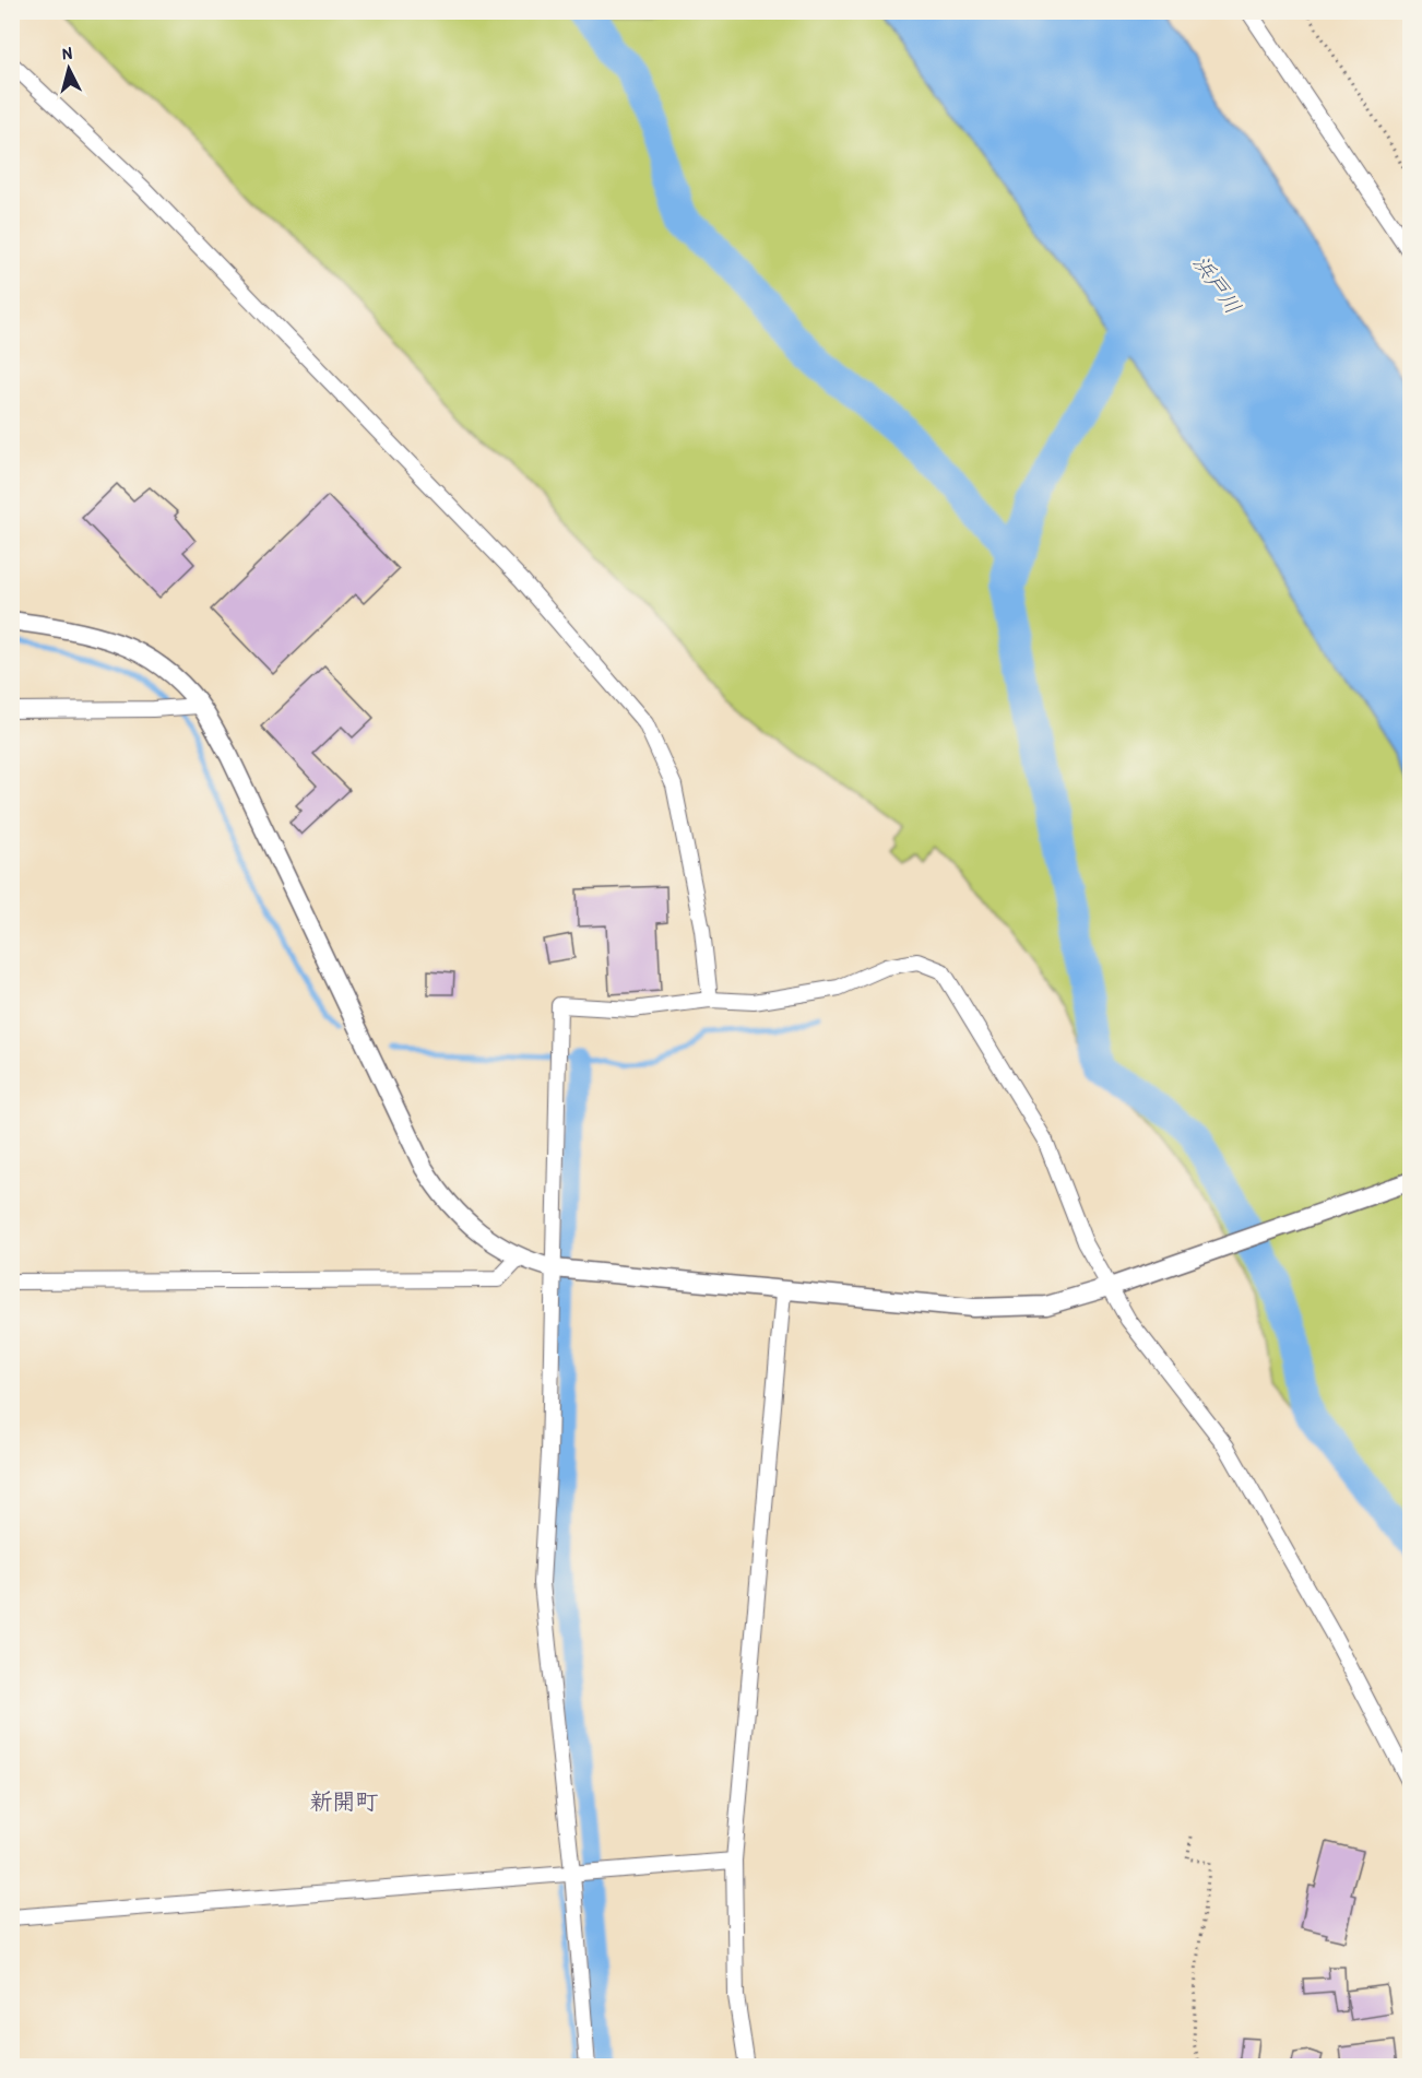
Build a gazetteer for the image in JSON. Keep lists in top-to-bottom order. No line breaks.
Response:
{"districts":["新開町"],"water":["浜戸川"],"north":"top"}
